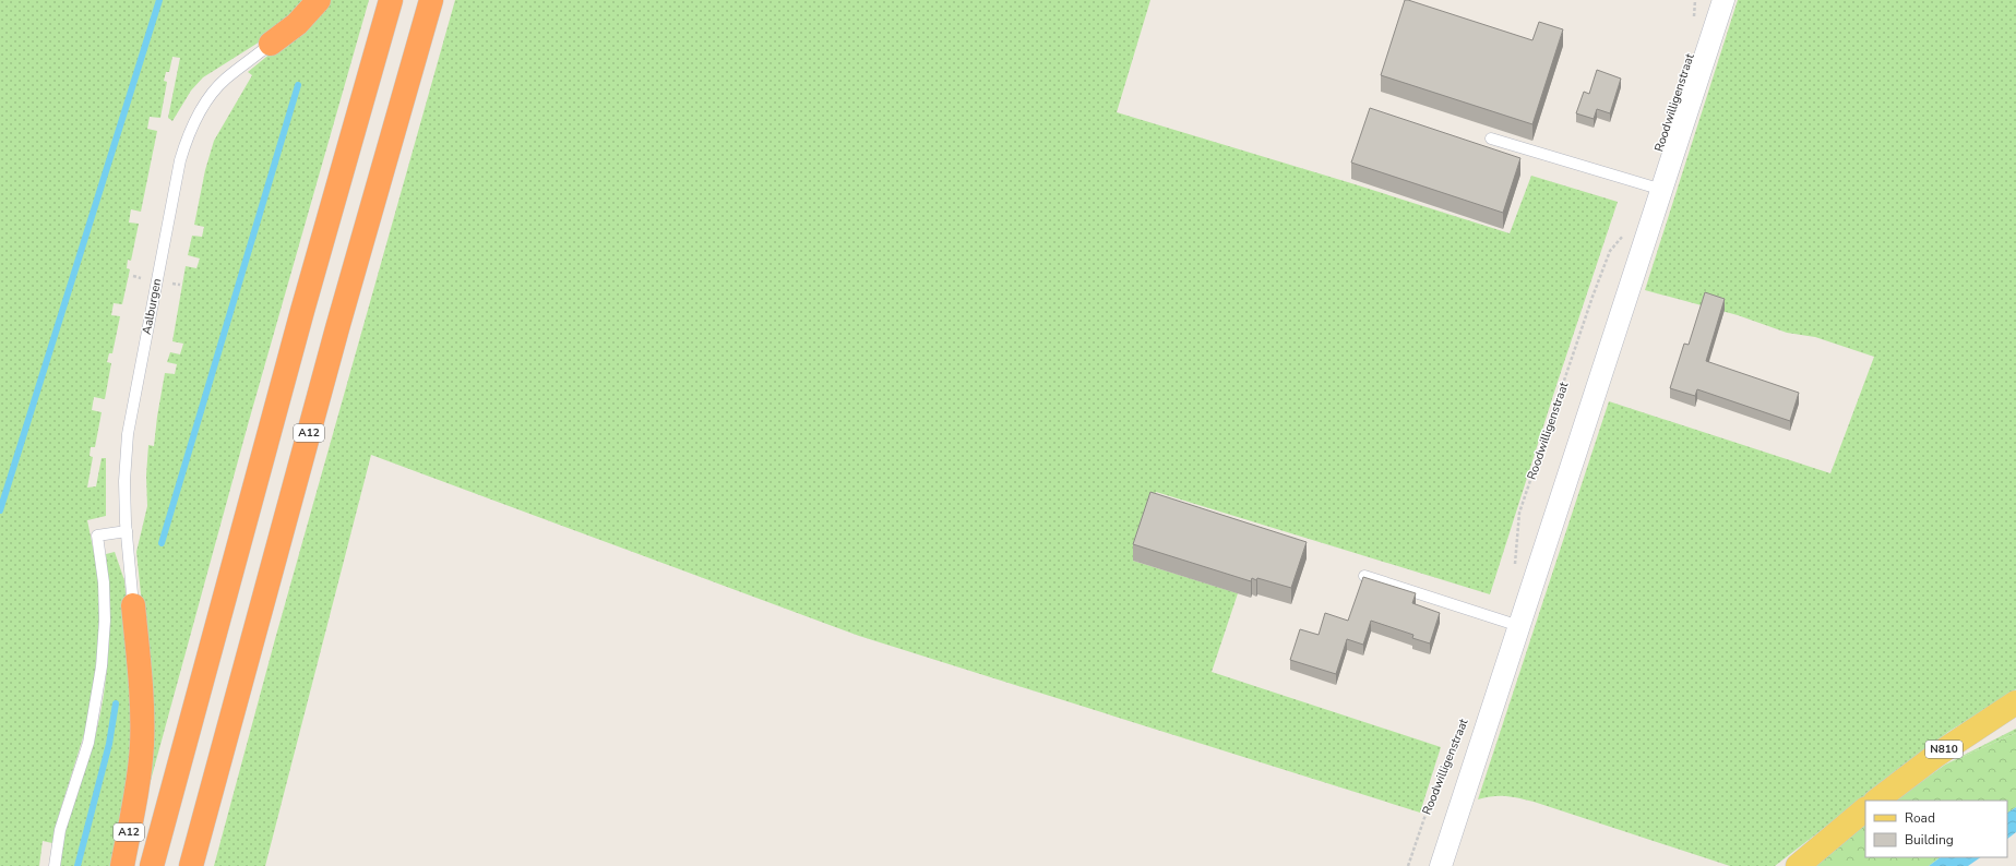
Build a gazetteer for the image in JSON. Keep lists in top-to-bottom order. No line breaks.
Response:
{"streets":{"highway":["A12"],"main road":["N810"],"street":["Roodwilligenstraat"],"lane":["Aalburgen"]},"crossings":[["Aalburgen","A12"]],"legend":["Road","Building"]}
